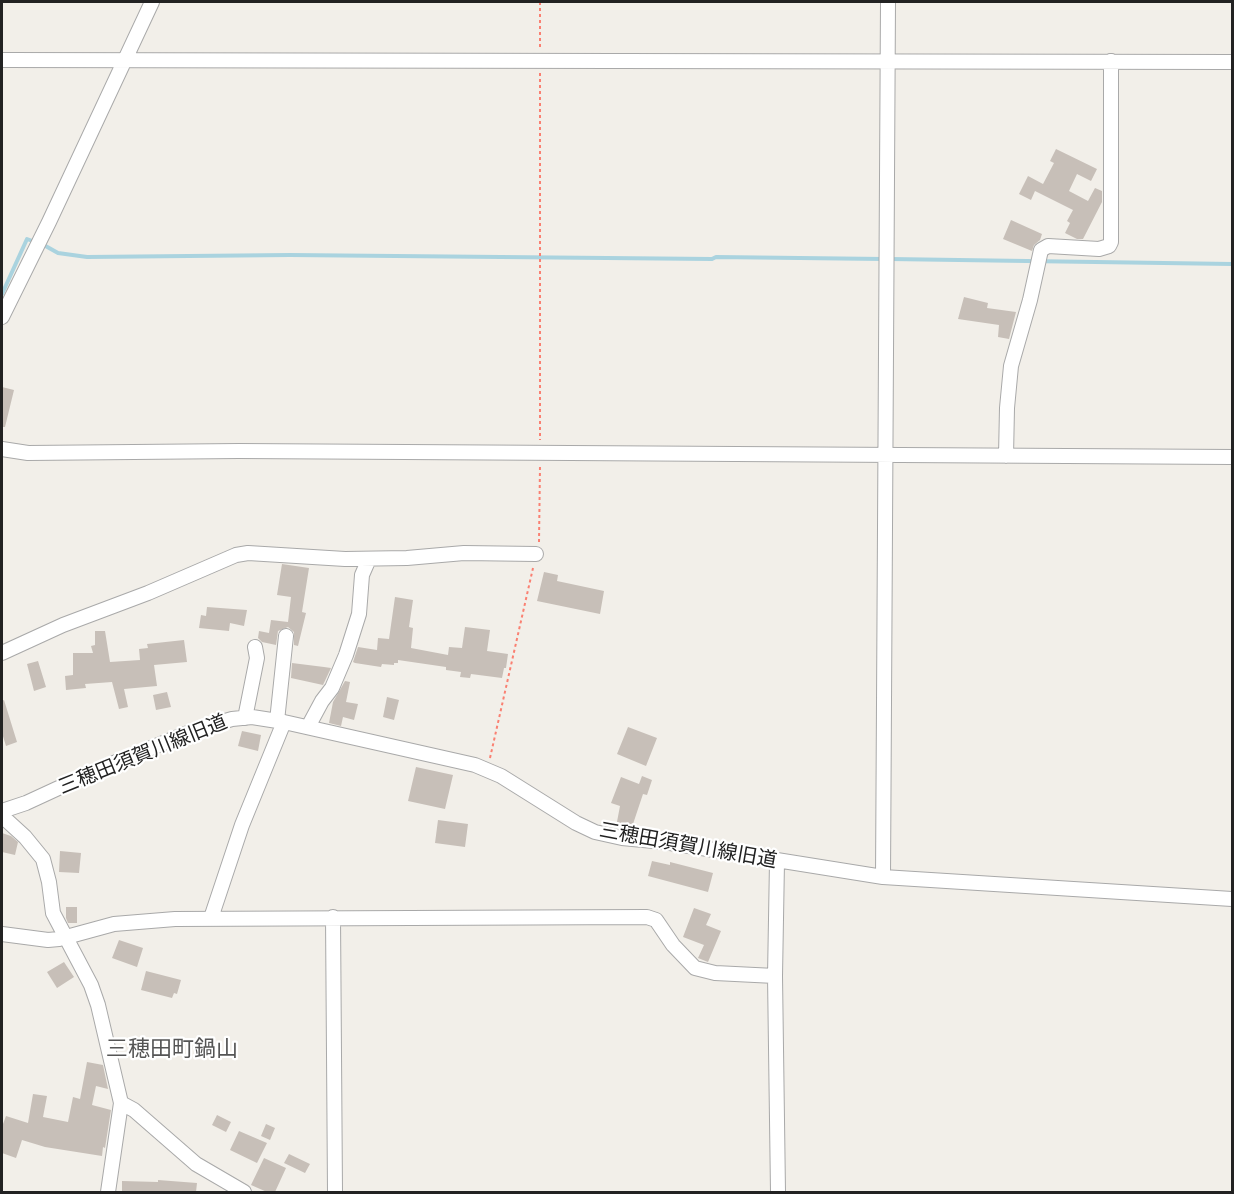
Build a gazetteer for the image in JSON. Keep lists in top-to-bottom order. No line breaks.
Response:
{"streets":{"street":["三穂田須賀川線旧道"]},"districts":["三穂田町鍋山"]}
